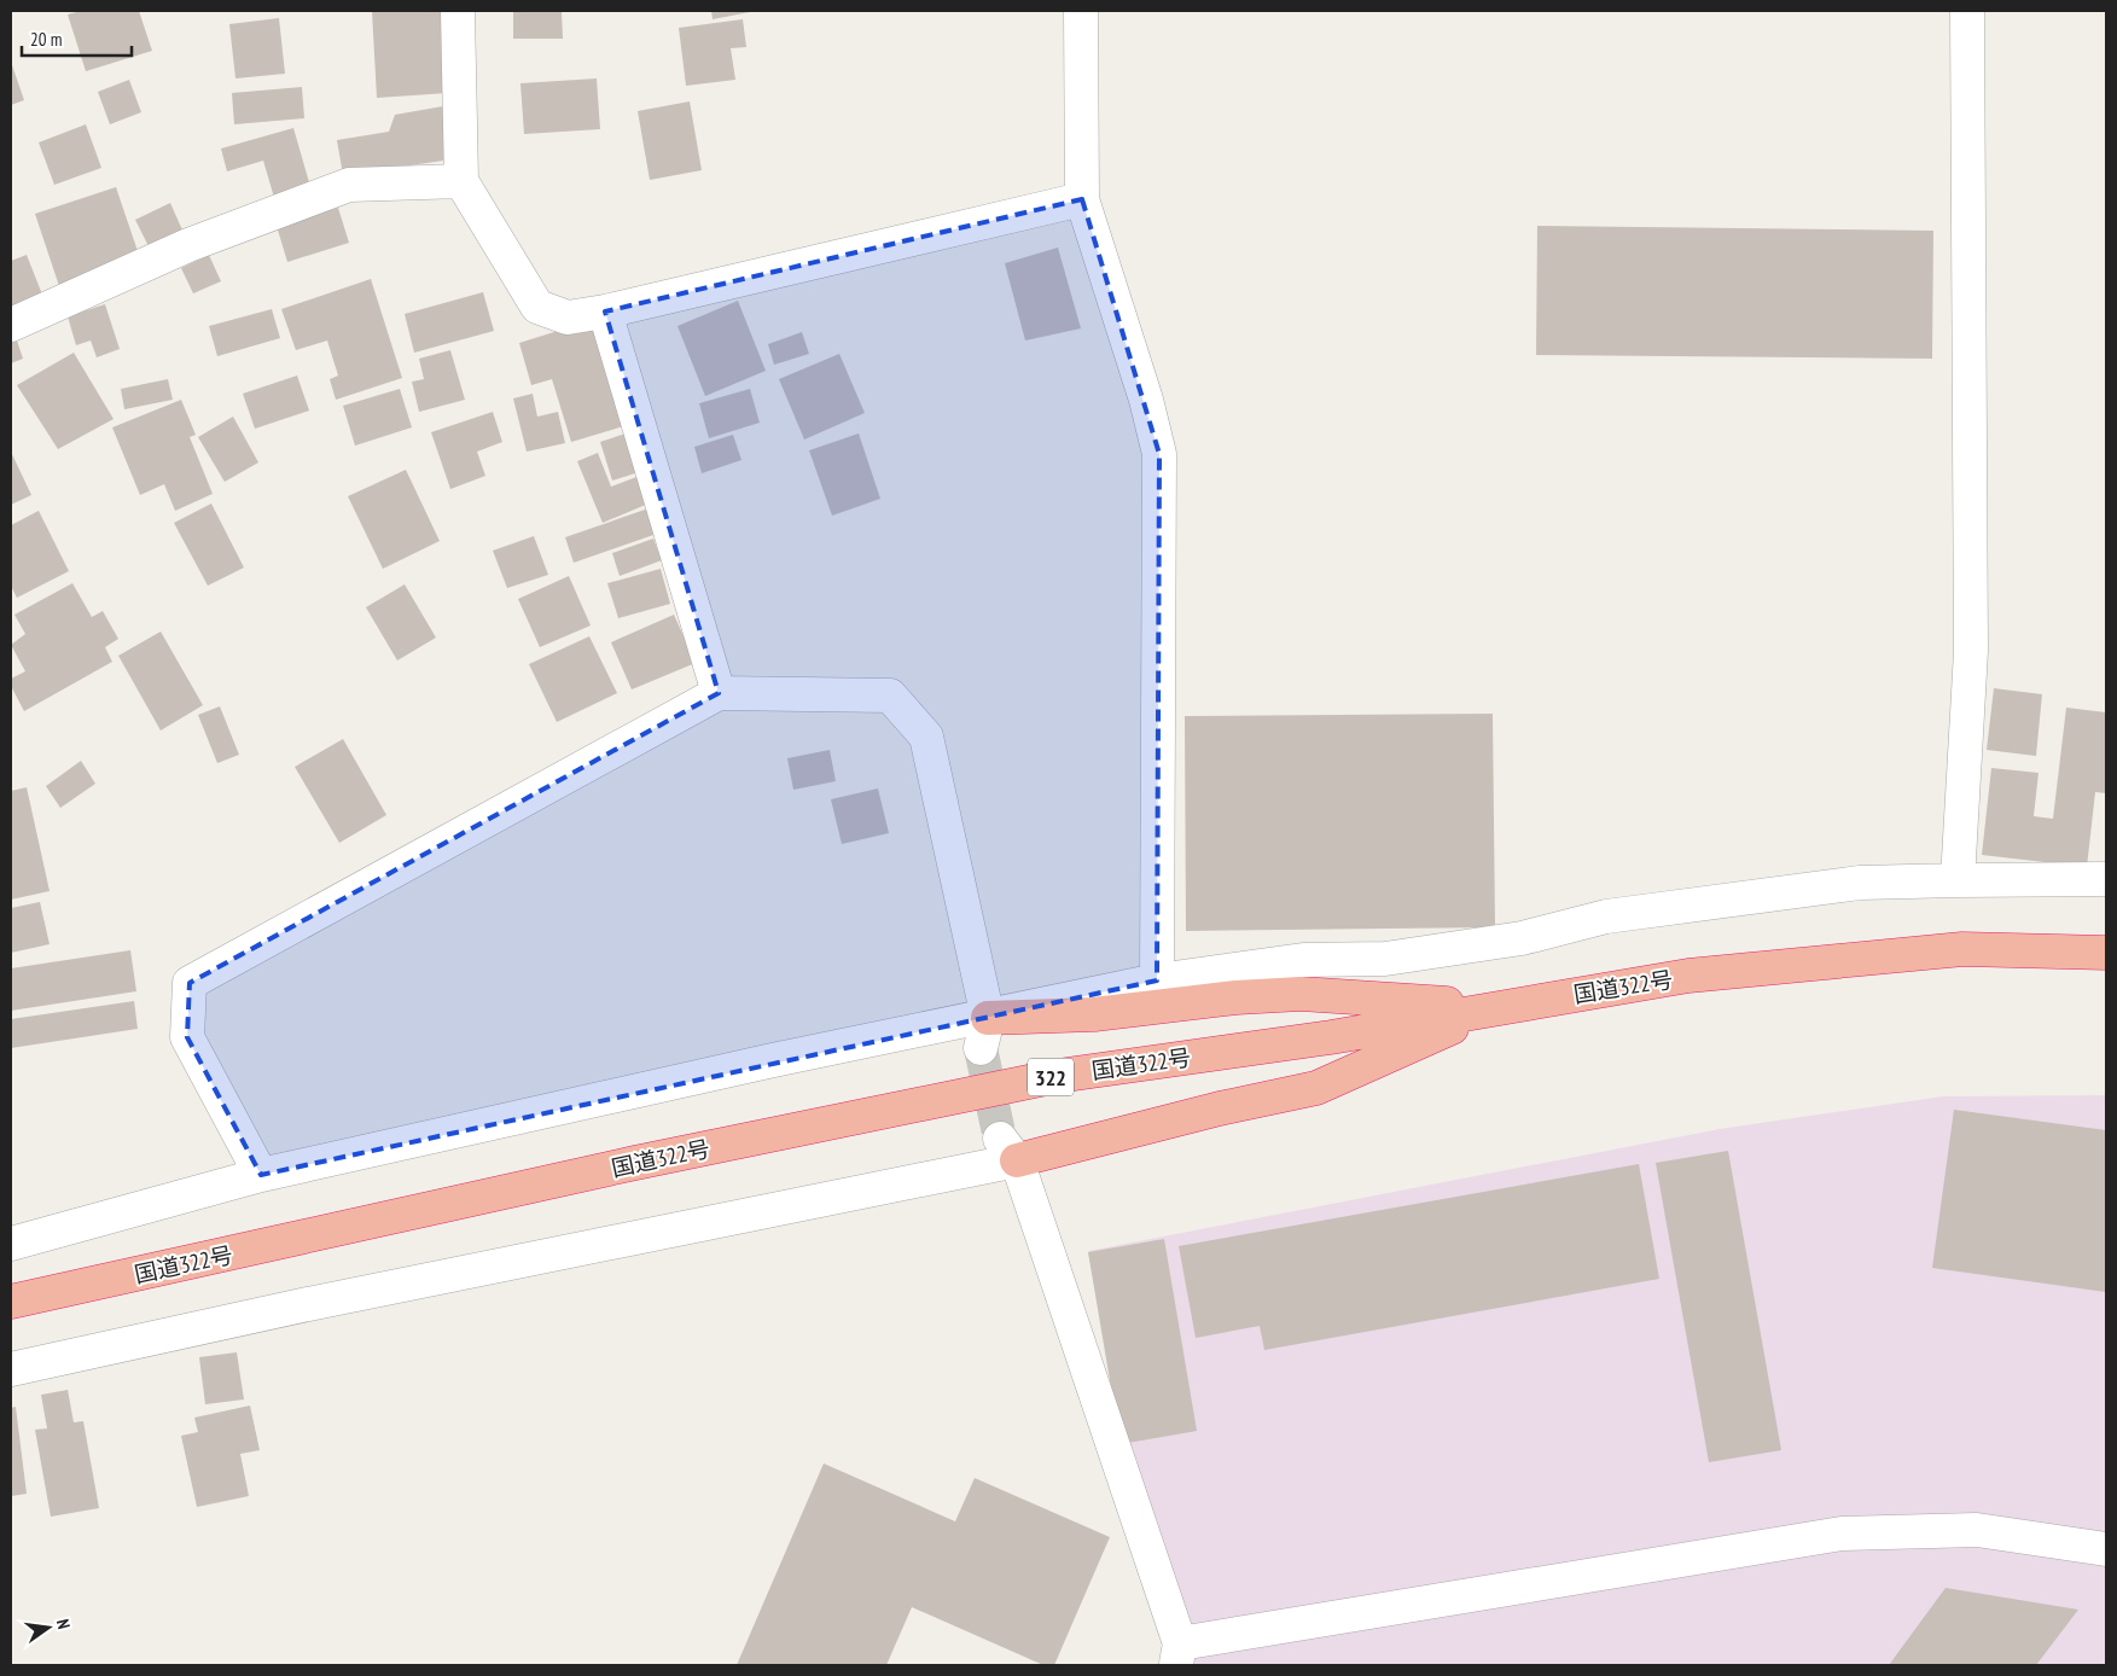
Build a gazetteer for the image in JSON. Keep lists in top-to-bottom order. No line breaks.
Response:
{"streets":{"highway":["国道322号","322"]},"scale_bar":"20 m","north":"right"}
